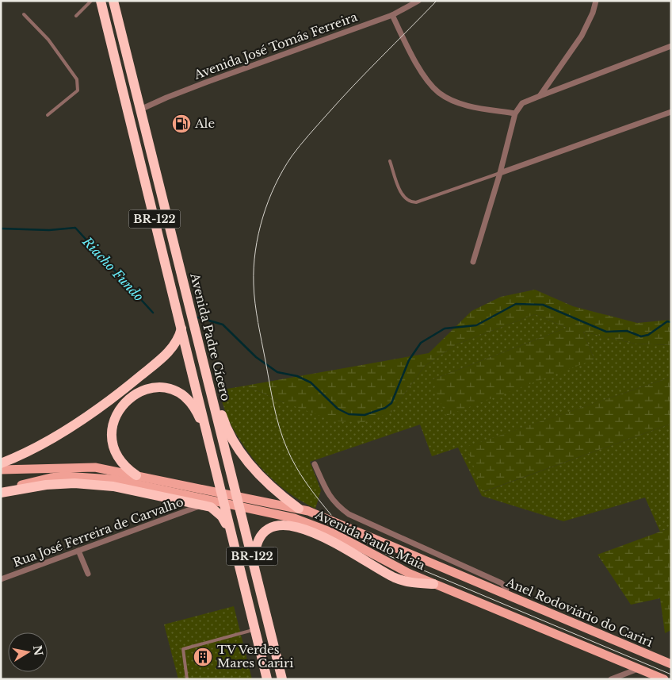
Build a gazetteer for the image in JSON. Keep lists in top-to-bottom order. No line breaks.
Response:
{"streets":{"highway":["BR-122","Avenida Padre Cícero"],"main road":["Avenida Paulo Maia","Anel Rodoviário do Cariri"],"street":["Avenida José Tomás Ferreira","Rua José Ferreira de Carvalho"]},"crossings":[["Avenida José Tomás Ferreira","Avenida Padre Cícero"],["Rua José Ferreira de Carvalho","Avenida Paulo Maia"],["Avenida Paulo Maia","Anel Rodoviário do Cariri"]],"water":["Riacho Fundo"],"places":{"fuel station":["Ale"],"building":["TV Verdes Mares Cariri"]},"north":"right"}
